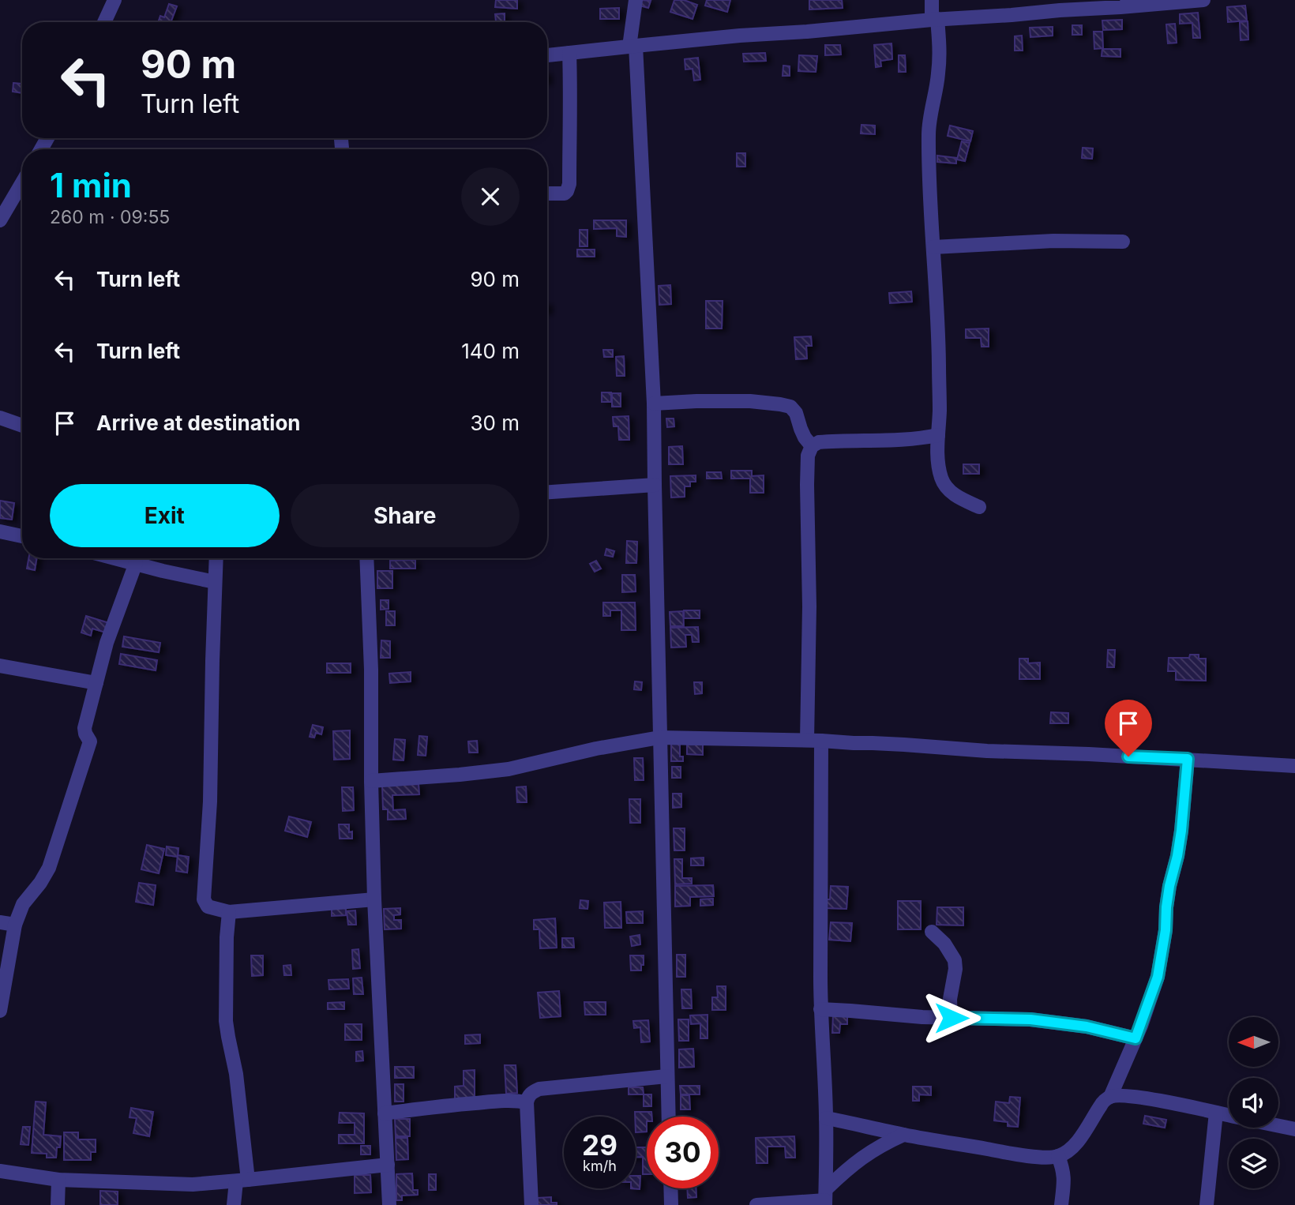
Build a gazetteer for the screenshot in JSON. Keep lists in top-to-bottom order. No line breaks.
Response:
{"north":"left","page":{"turn":["90 m","Turn left"],"heading":["1 min","260 m · 09:55"],"list":[{"name":"Turn left","value":"90 m"},{"name":"Turn left","value":"140 m"},{"name":"Arrive at destination","value":"30 m"}],"buttons":["Exit","Share"],"speed":"29 km/h","limit":"30"}}
